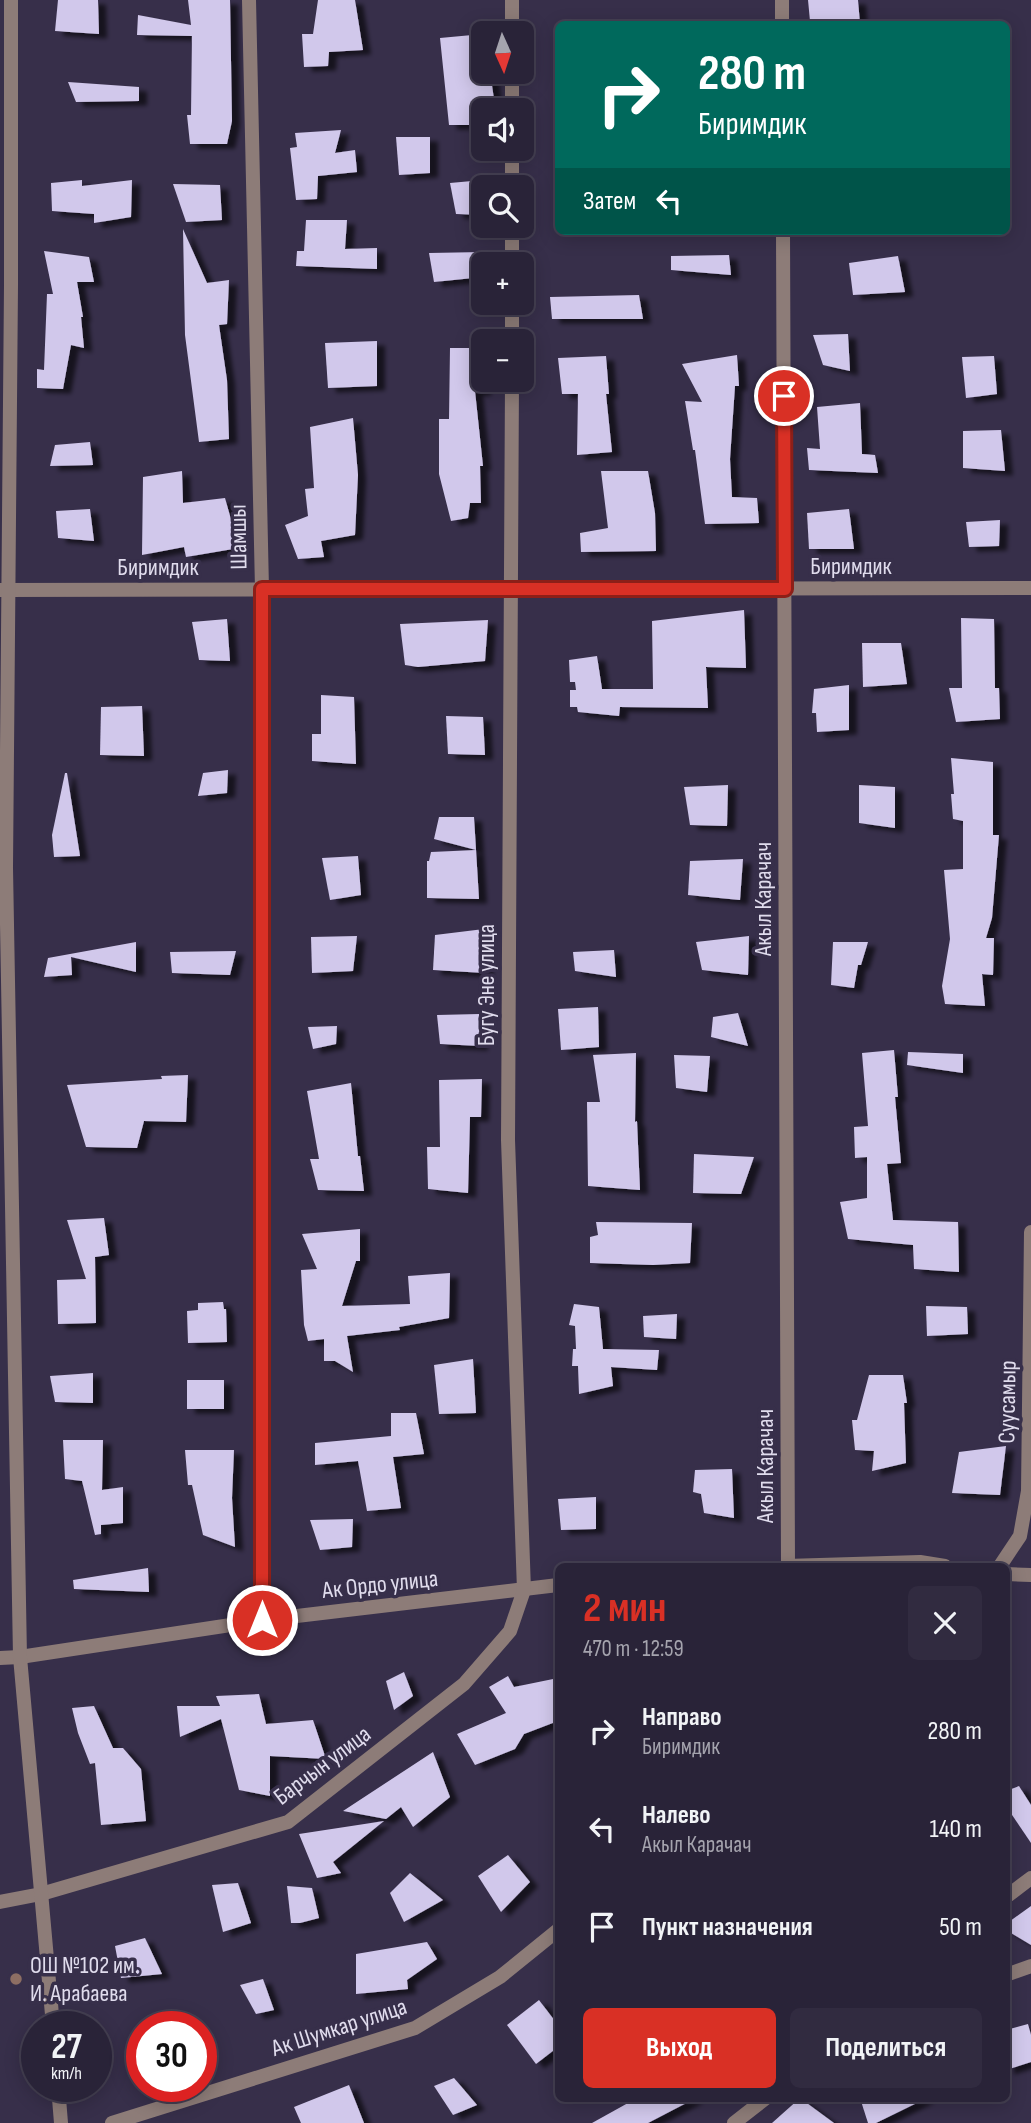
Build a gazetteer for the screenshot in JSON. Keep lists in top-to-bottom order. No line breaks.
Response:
{"streets":{"street":["Шамшы","Биримдик","Акыл Карачач","Бугу Эне улица","Суусамыр","Ак Ордо улица","Барчын улица","Ак Шумкар улица"]},"crossings":[["Шамшы","Биримдик"],["Шамшы","Ак Ордо улица"],["Биримдик","Акыл Карачач"],["Биримдик","Бугу Эне улица"],["Бугу Эне улица","Ак Ордо улица"],["Бугу Эне улица","Барчын улица"],["Ак Ордо улица","Барчын улица"]],"places":["ОШ №102 им. И. Арабаева"],"north":"bottom","page":{"map_buttons":["+","−"],"turn":["280 m","Биримдик"],"then":"Затем","heading":["2 мин","470 m · 12:59"],"list":[{"name":"Направо","note":"Биримдик","value":"280 m"},{"name":"Налево","note":"Акыл Карачач","value":"140 m"},{"name":"Пункт назначения","value":"50 m"}],"buttons":["Выход","Поделиться"],"speed":"27 km/h","limit":"30"}}
